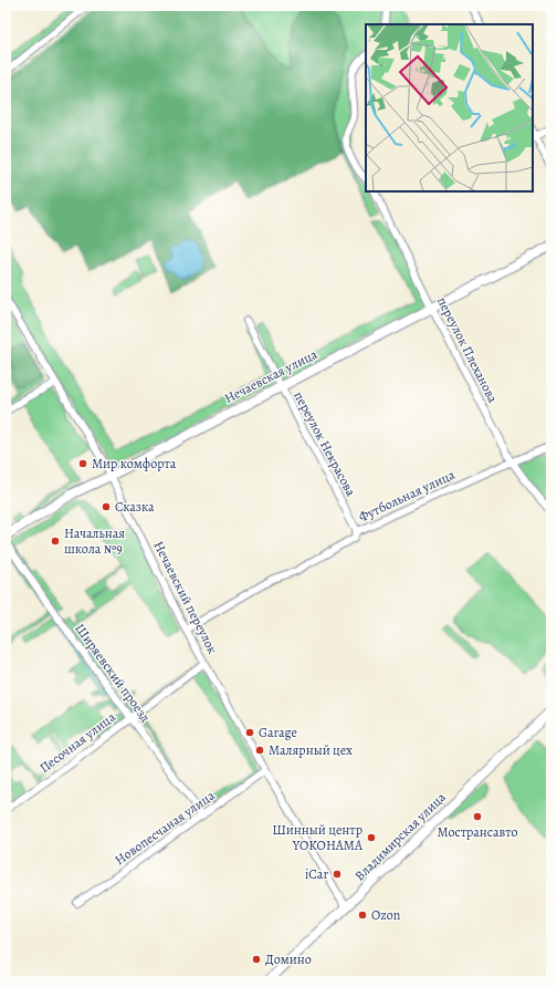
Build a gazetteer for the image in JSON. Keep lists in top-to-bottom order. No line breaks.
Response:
{"streets":{"street":["переулок Плеханова","Нечаевская улица","переулок Некрасова","Футбольная улица","Нечаевский переулок","Ширяевский проезд","Песочная улица","Новопесчаная улица","Владимирская улица"]},"crossings":[["переулок Плеханова","Нечаевская улица"],["переулок Плеханова","Футбольная улица"],["Нечаевская улица","переулок Некрасова"],["Нечаевская улица","Нечаевский переулок"],["переулок Некрасова","Футбольная улица"],["Футбольная улица","Нечаевский переулок"],["Нечаевский переулок","Песочная улица"],["Нечаевский переулок","Новопесчаная улица"],["Нечаевский переулок","Владимирская улица"],["Ширяевский проезд","Песочная улица"],["Ширяевский проезд","Новопесчаная улица"]],"places":["Мир комфорта","Сказка","Начальная школа №9","Garage","Малярный цех","Мострансавто","Шинный центр YOKOHAMA","iCar","Ozon","Домино"]}
